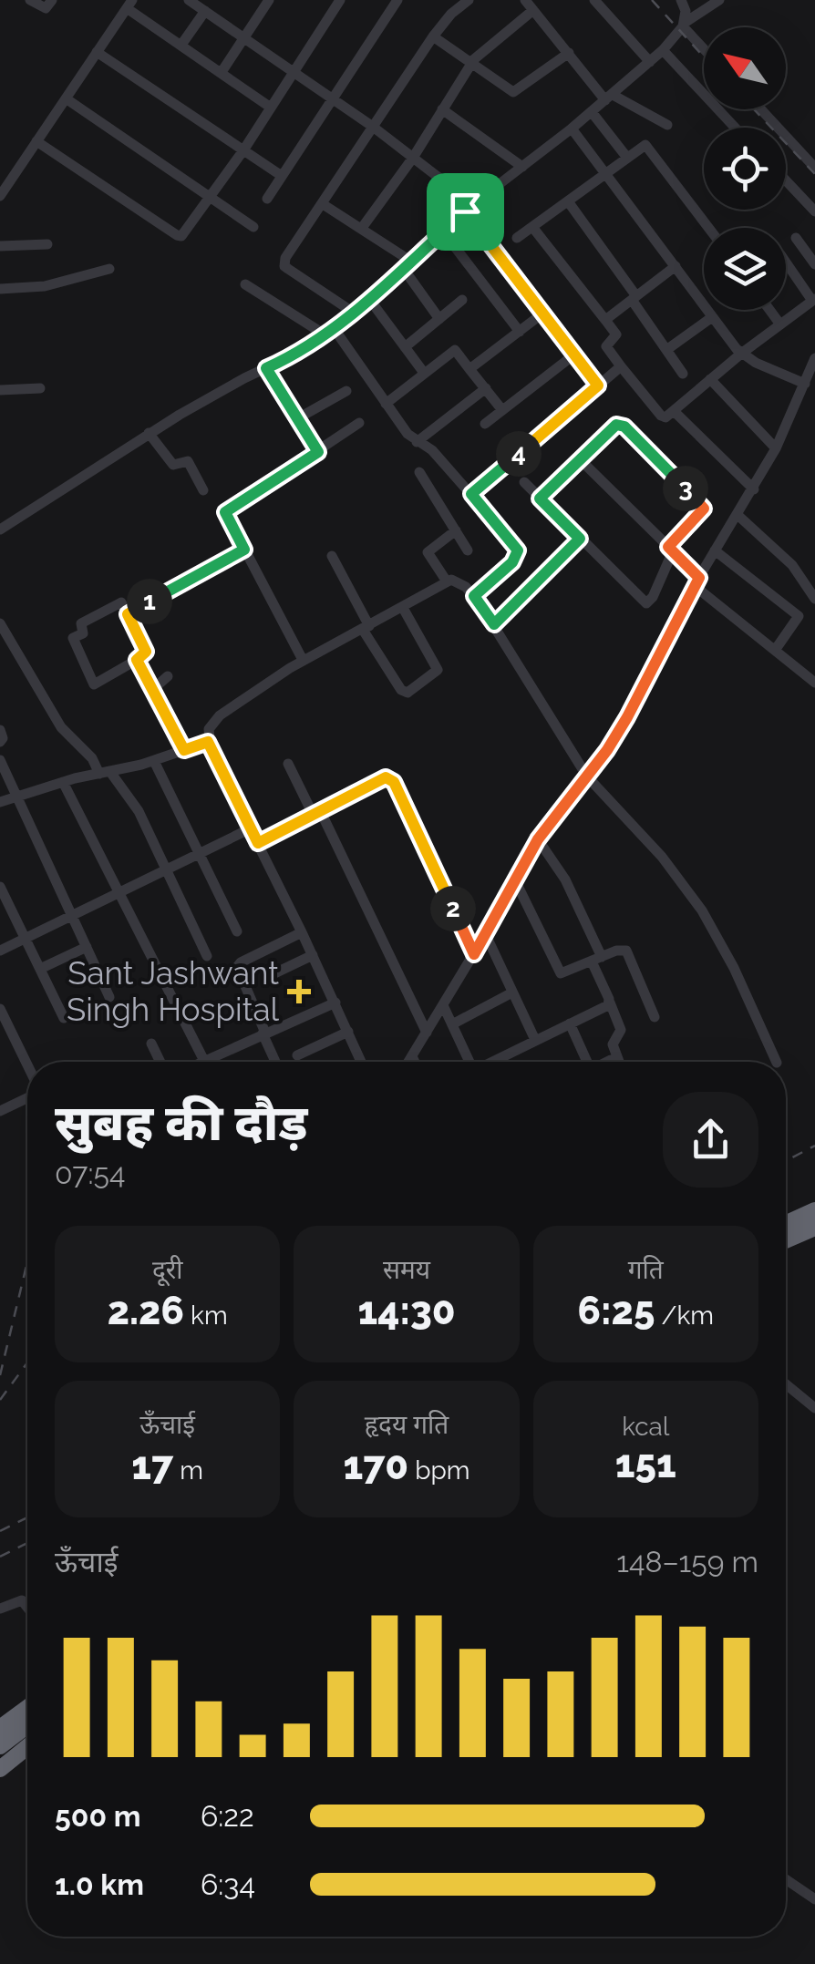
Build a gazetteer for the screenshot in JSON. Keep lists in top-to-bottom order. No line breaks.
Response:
{"places":{"health":["Sant Jashwant Singh Hospital"]},"north":"top left","page":{"pins":["4","3","1","2"],"heading":["सुबह की दौड़","07:54"],"stats":[["दूरी","2.26 km"],["समय","14:30"],["गति","6:25 /km"],["ऊँचाई","17 m"],["हृदय गति","170 bpm"],["kcal","151"]],"chart":["ऊँचाई","148–159 m"],"list":[{"name":"500 m","note":"6:22"},{"name":"1.0 km","note":"6:34"}]}}
